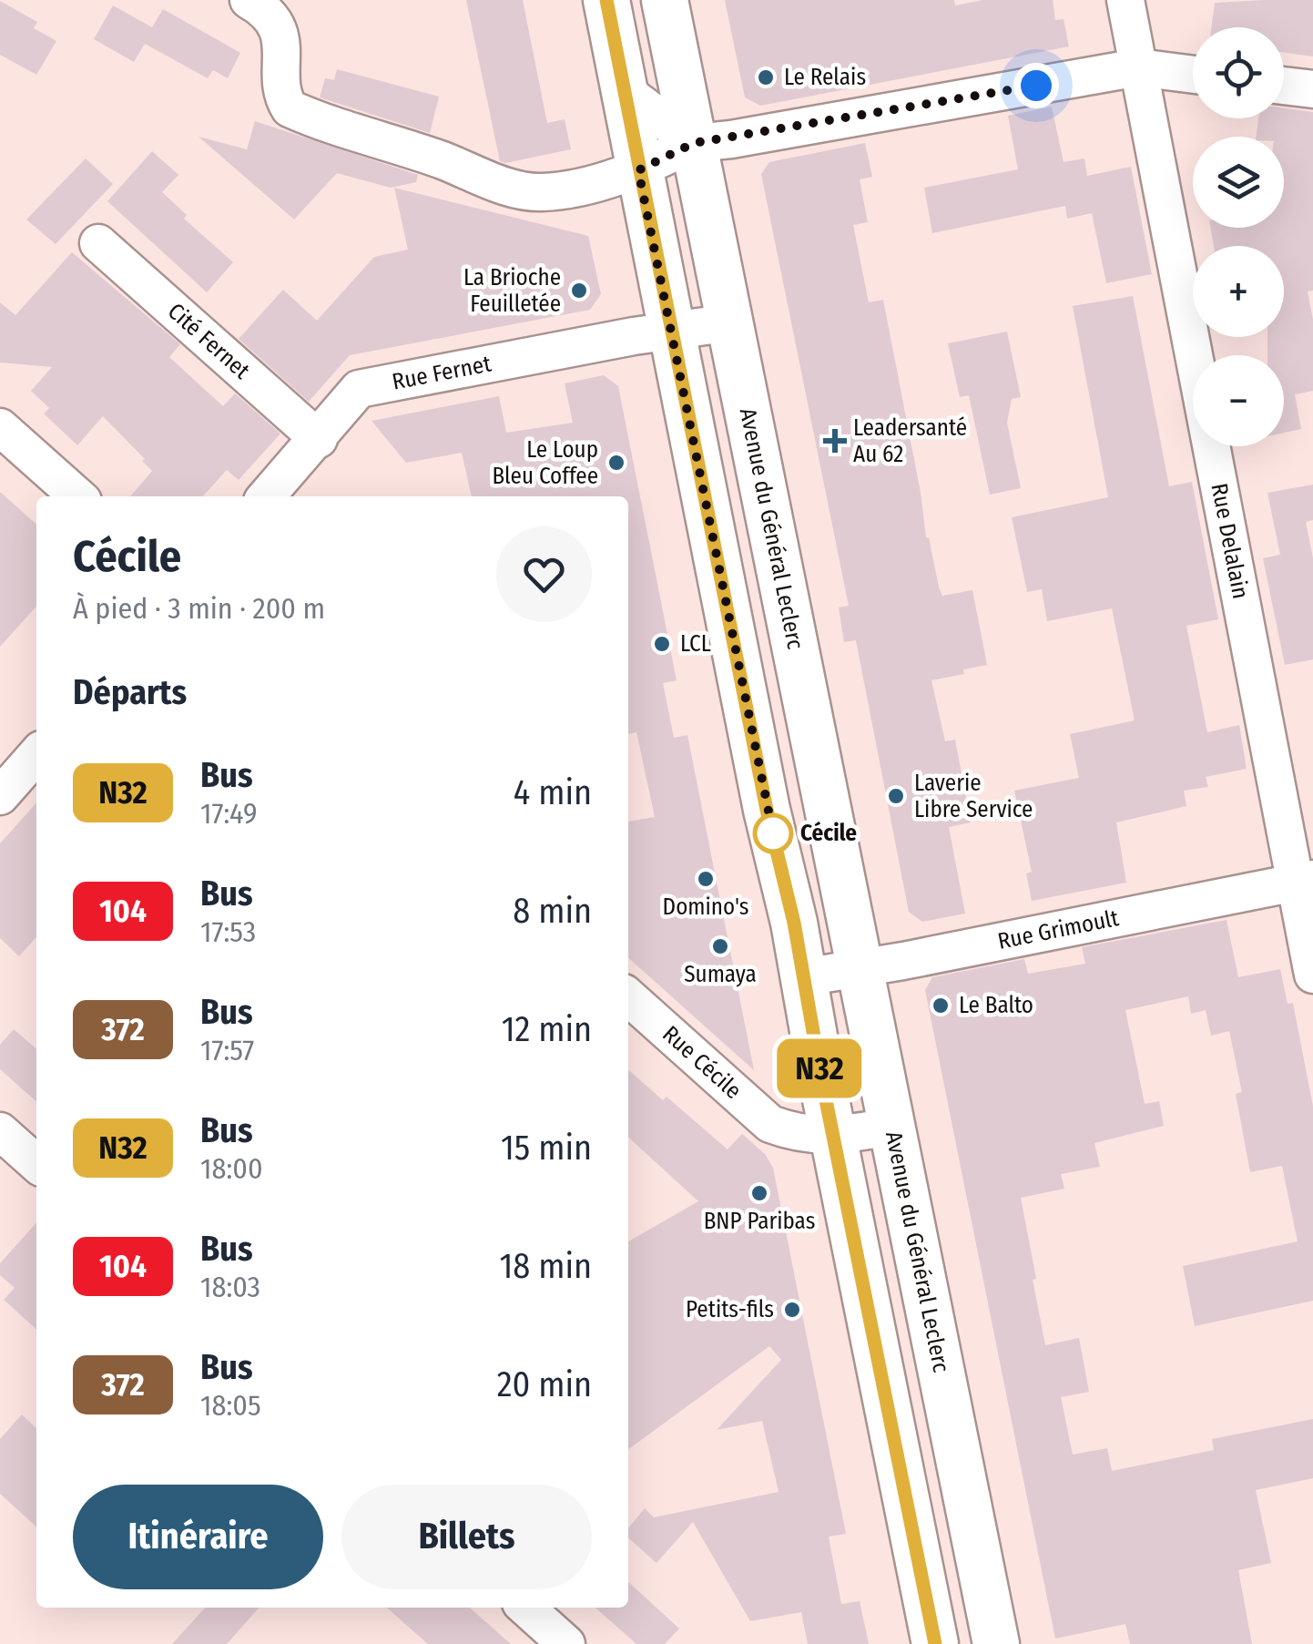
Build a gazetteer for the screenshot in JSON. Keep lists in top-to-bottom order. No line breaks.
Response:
{"streets":{"main road":["Avenue du Général Leclerc"],"street":["Cité Fernet","Rue Fernet","Rue Delalain","Rue Grimoult","Rue Cécile"]},"crossings":[["Cité Fernet","Rue Fernet"],["Avenue du Général Leclerc","Rue Grimoult"],["Avenue du Général Leclerc","Rue Cécile"],["Rue Delalain","Rue Grimoult"]],"places":{"other":["Le Relais","La Brioche Feuilletée","Le Loup Bleu Coffee","LCL","Laverie Libre Service","Cécile","Domino's","Sumaya","Le Balto","BNP Paribas","Petits-fils"],"health":["Leadersanté Au 62"]},"lines":["bus line N32"],"page":{"on_map":"N32","map_buttons":["+","−"],"heading":[["Cécile","À pied · 3 min · 200 m"],"Départs"],"list":[{"mark":"N32","name":"Bus","note":"17:49","value":"4 min"},{"mark":"104","name":"Bus","note":"17:53","value":"8 min"},{"mark":"372","name":"Bus","note":"17:57","value":"12 min"},{"mark":"N32","name":"Bus","note":"18:00","value":"15 min"},{"mark":"104","name":"Bus","note":"18:03","value":"18 min"},{"mark":"372","name":"Bus","note":"18:05","value":"20 min"}],"buttons":["Itinéraire","Billets"]}}
